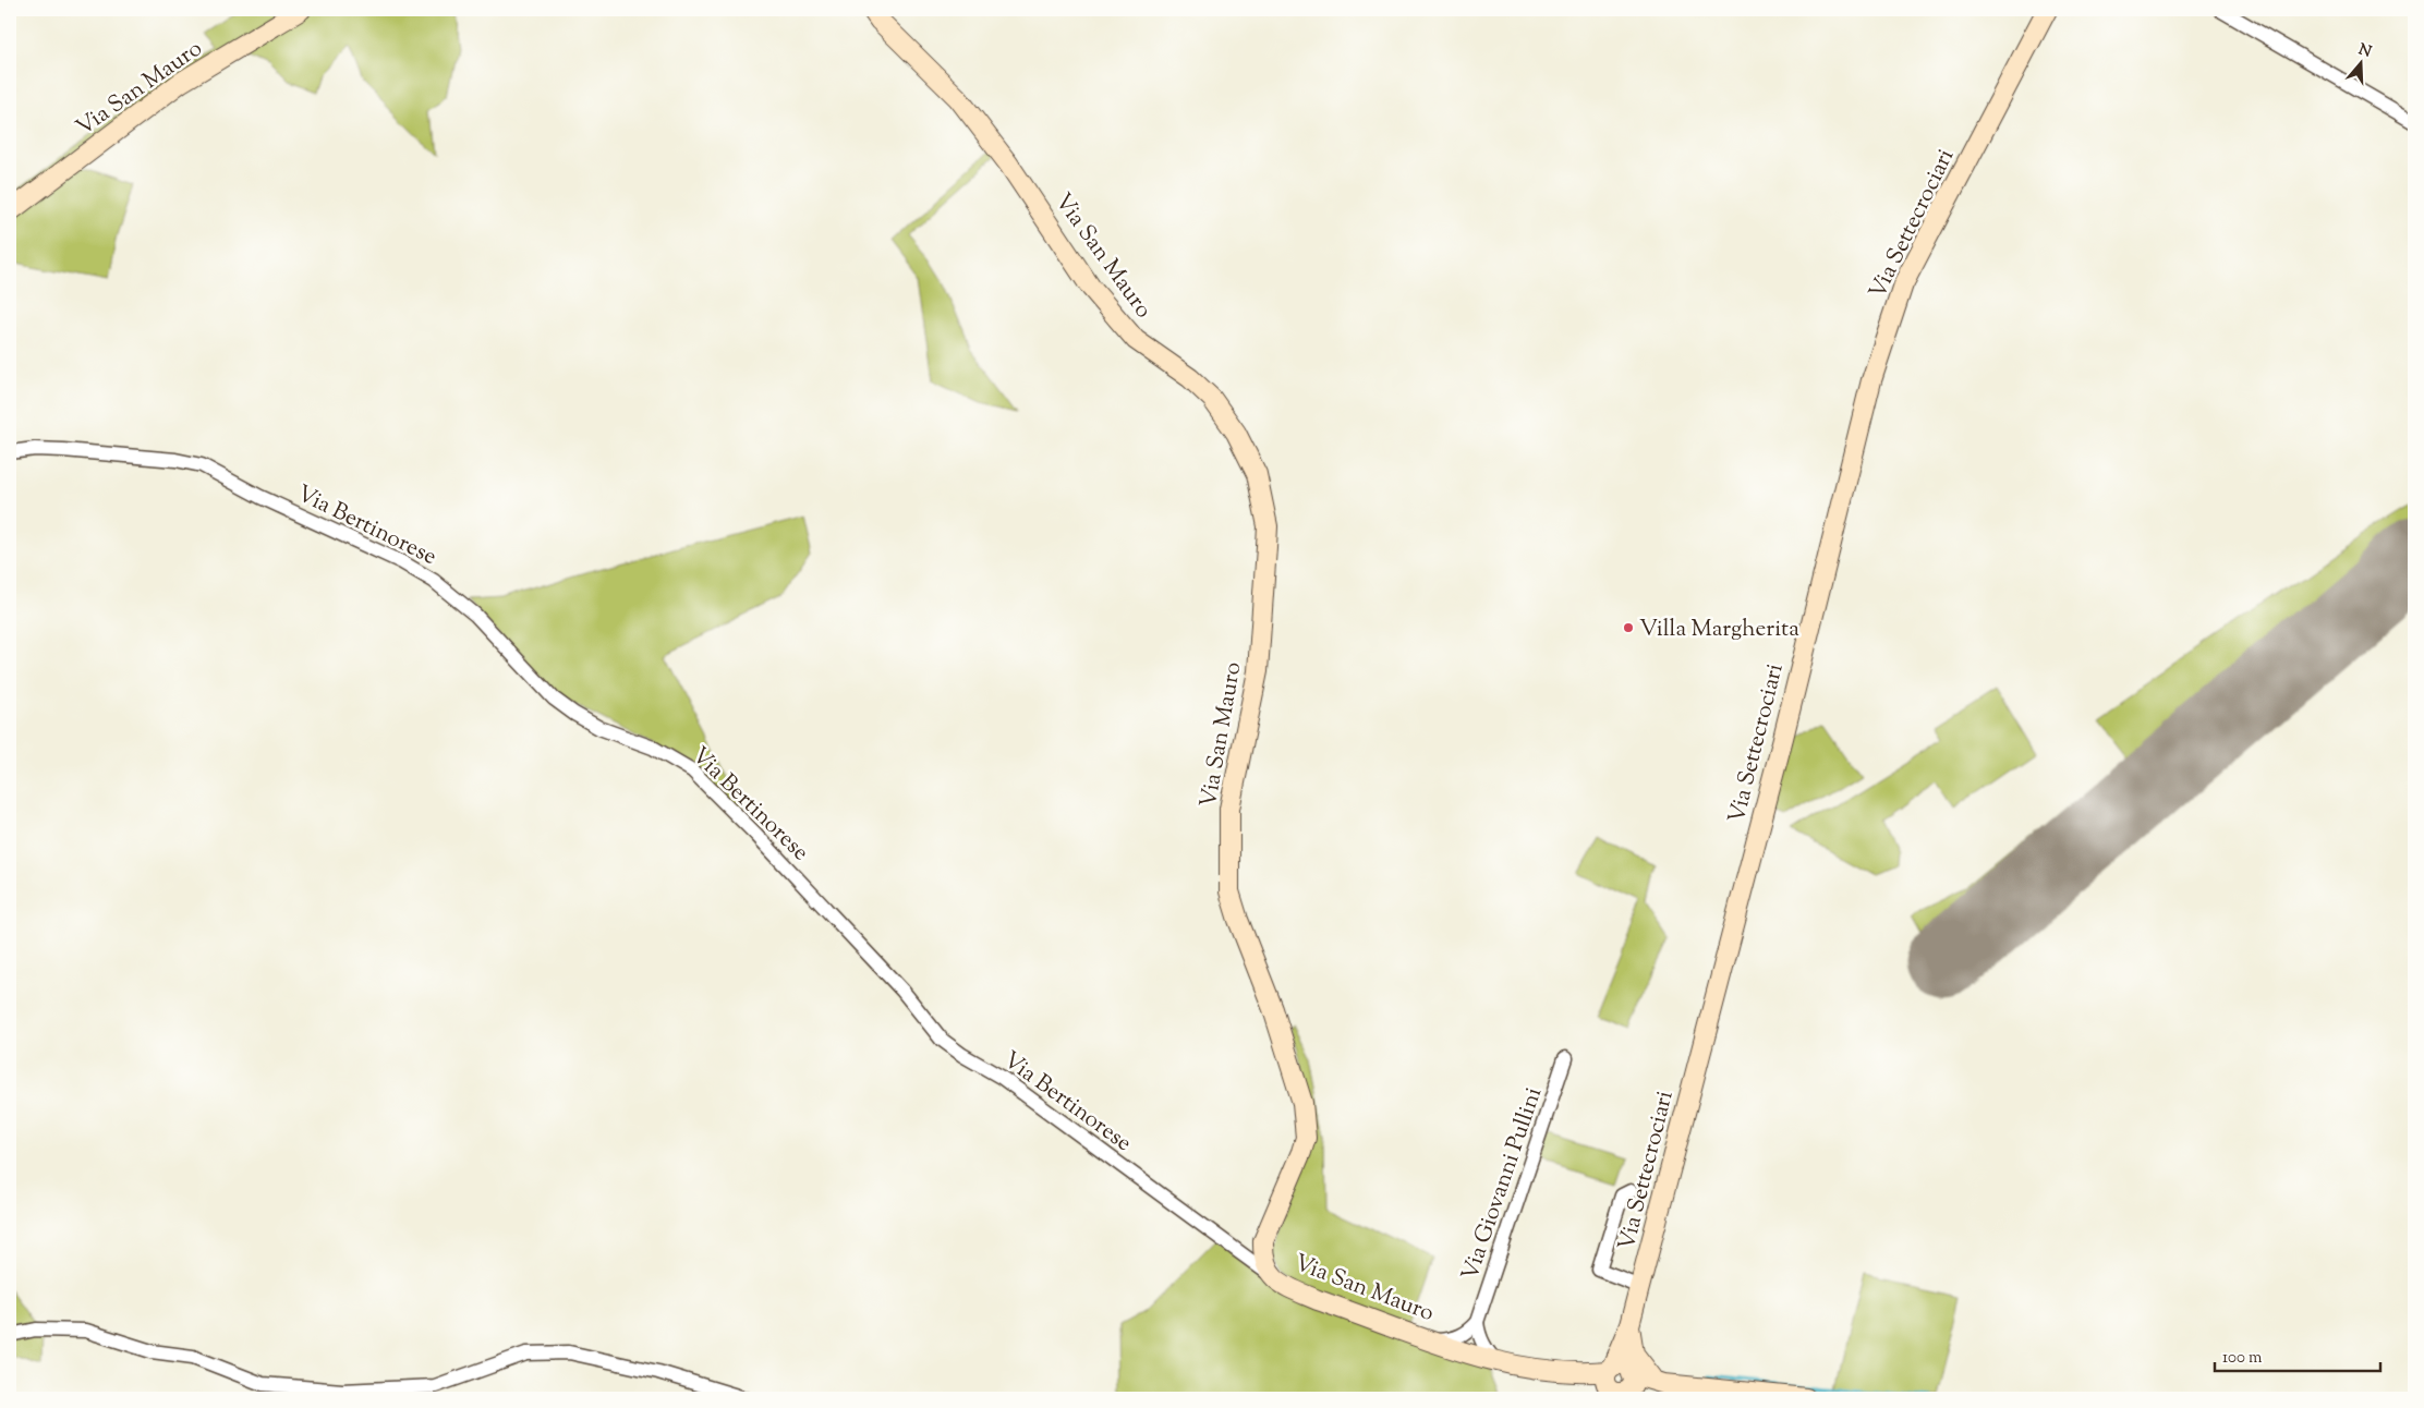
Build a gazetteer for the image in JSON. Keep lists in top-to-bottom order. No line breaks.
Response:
{"streets":{"main road":["Via San Mauro","Via Settecrociari"],"street":["Via Bertinorese","Via Giovanni Pullini"]},"crossings":[["Via San Mauro","Via Settecrociari"],["Via San Mauro","Via Bertinorese"],["Via San Mauro","Via Giovanni Pullini"]],"places":["Villa Margherita"],"scale_bar":"100 m","north":"top"}
